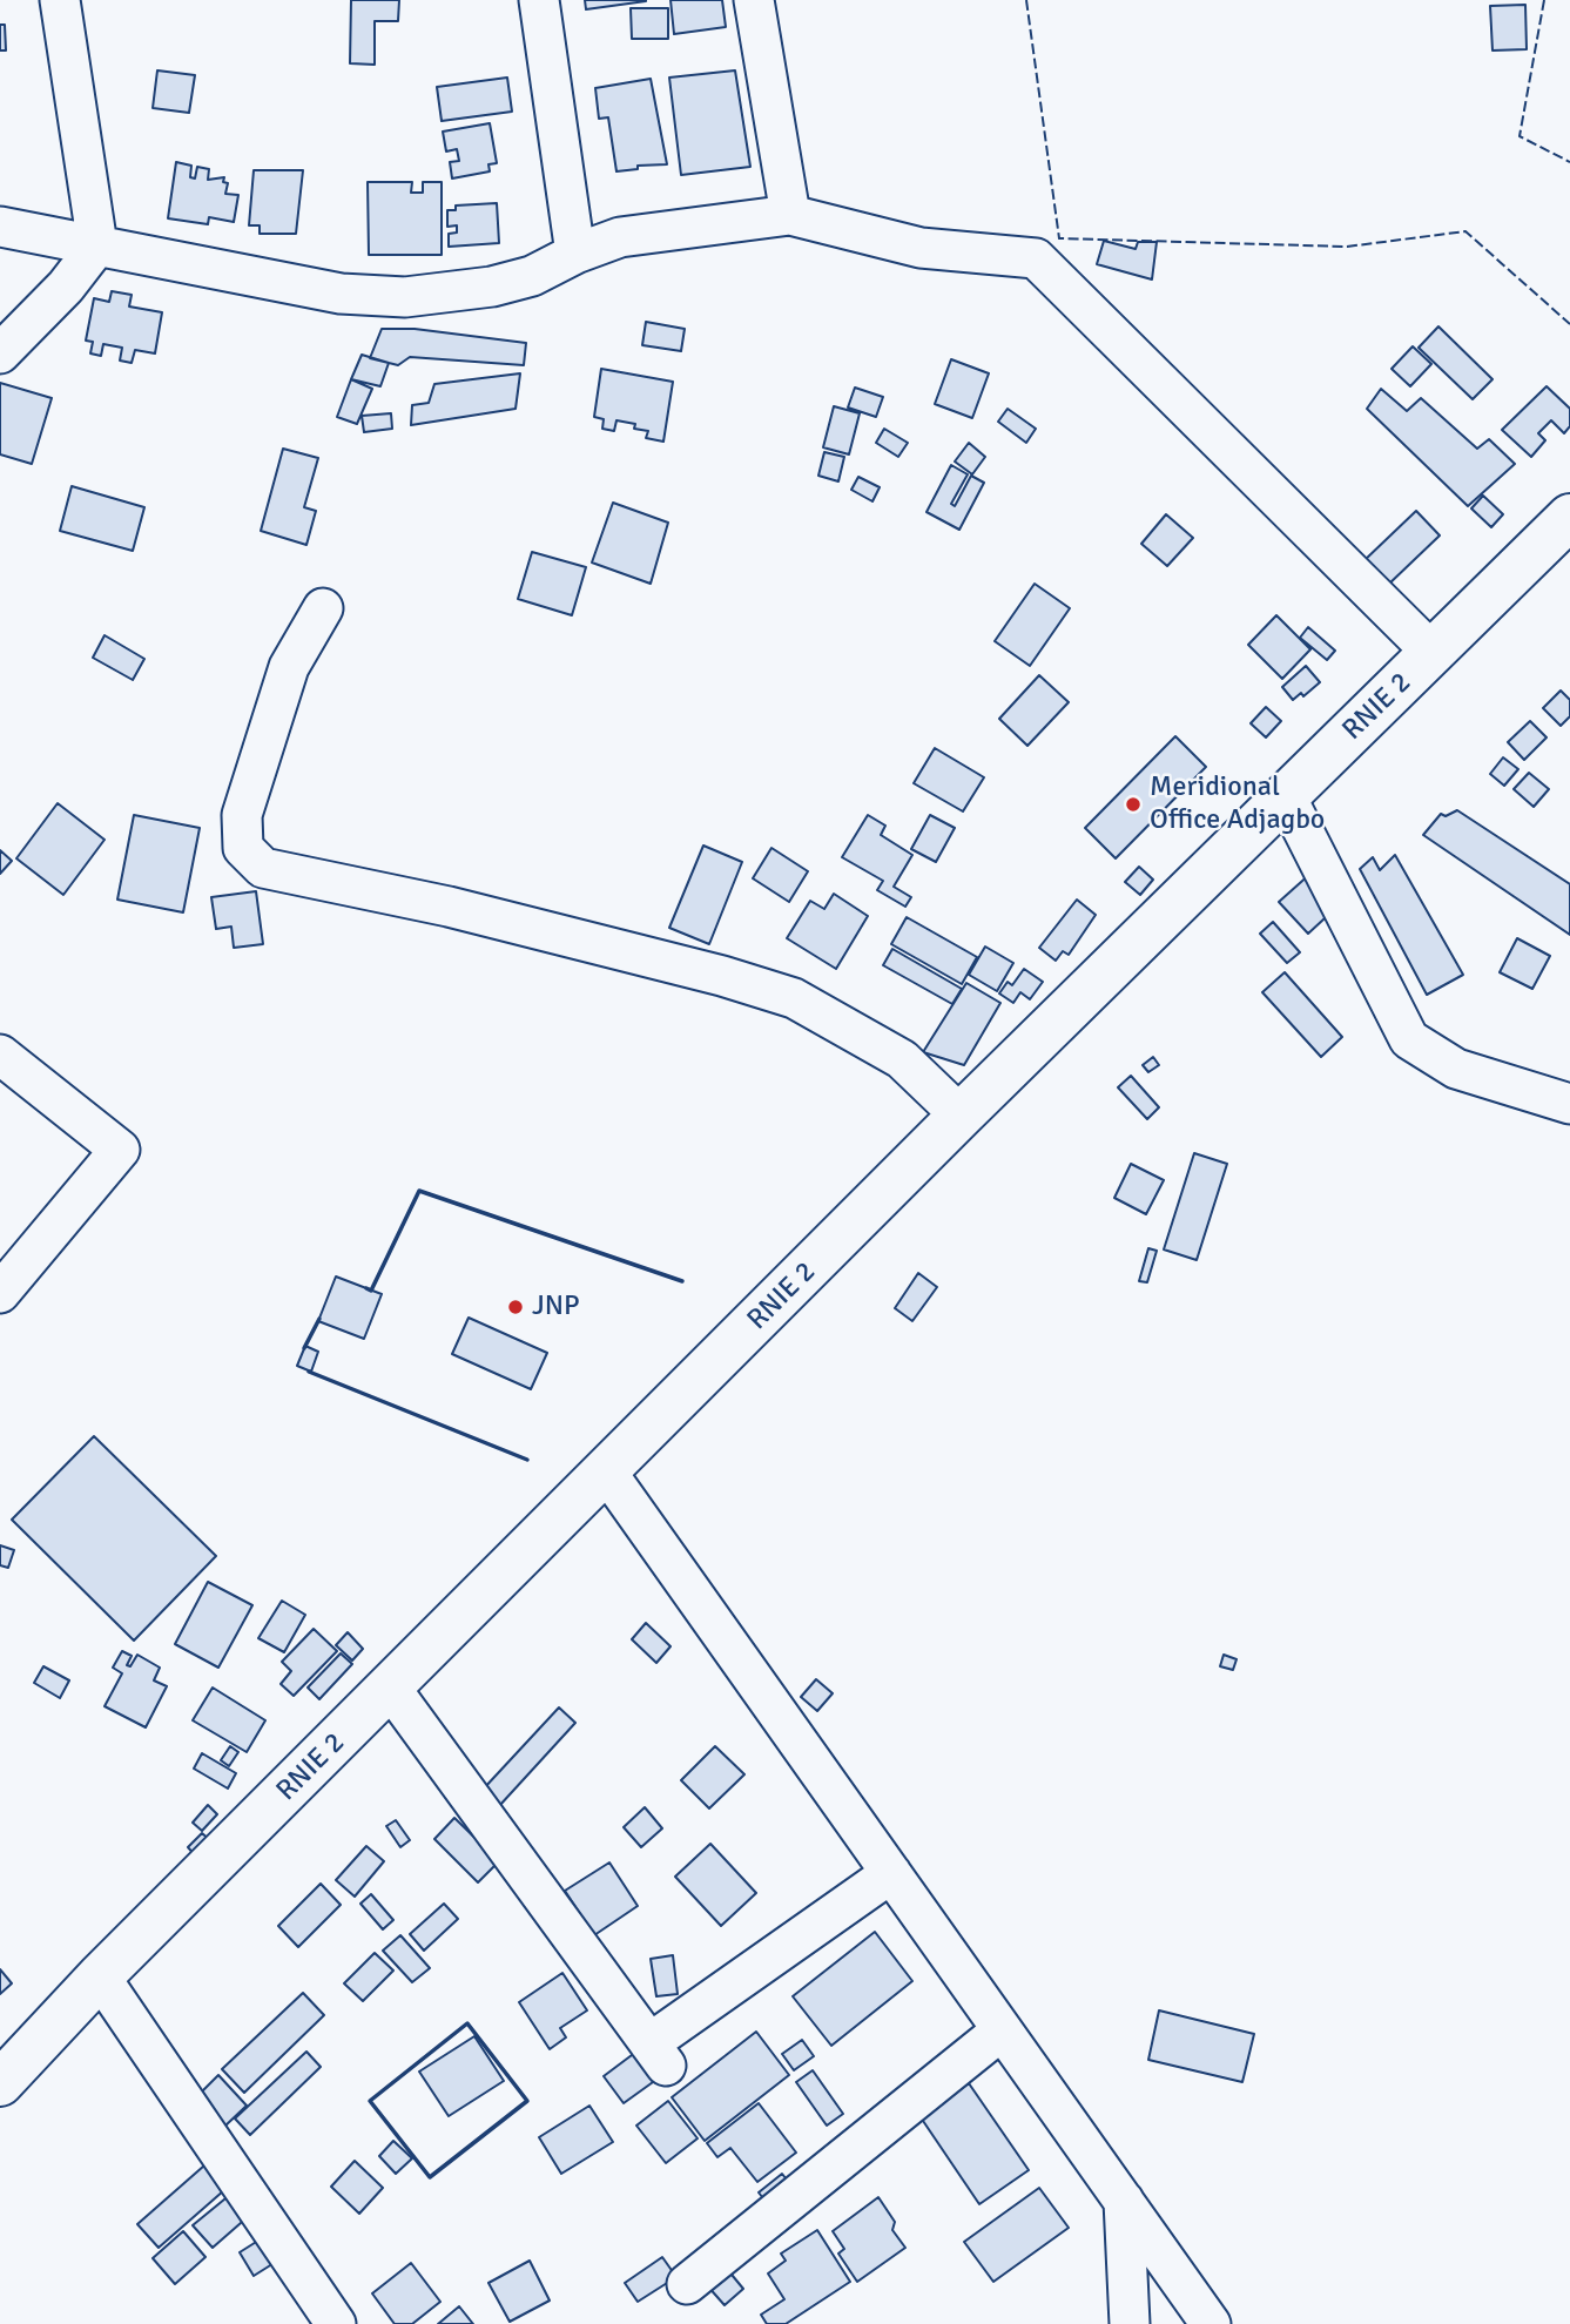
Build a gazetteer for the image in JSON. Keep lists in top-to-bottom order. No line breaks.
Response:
{"streets":{"highway":["RNIE 2"]},"places":["Meridional Office Adjagbo","JNP"]}
